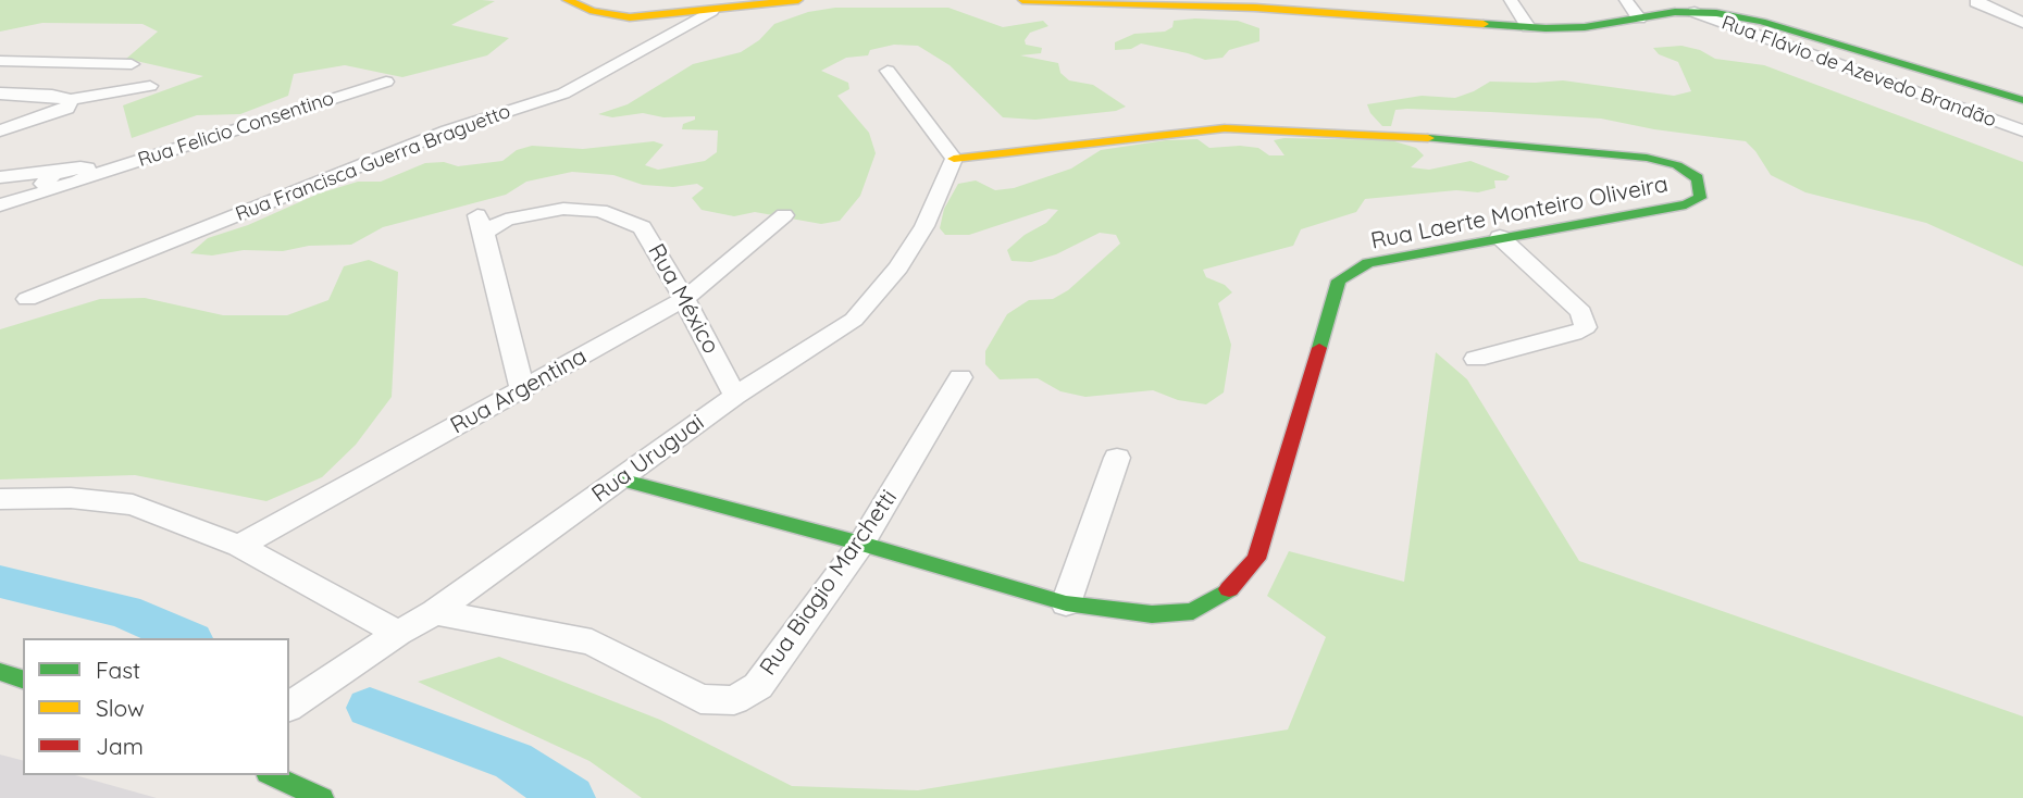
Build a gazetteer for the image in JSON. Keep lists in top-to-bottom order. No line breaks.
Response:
{"streets":{"main road":["Rua Laerte Monteiro Oliveira"],"street":["Rua Flávio de Azevedo Brandão","Rua Felicio Consentino","Rua Francisca Guerra Braguetto","Rua México","Rua Argentina","Rua Uruguai","Rua Biagio Marchetti"]},"crossings":[["Rua Laerte Monteiro Oliveira","Rua Uruguai"],["Rua Laerte Monteiro Oliveira","Rua Biagio Marchetti"],["Rua México","Rua Argentina"],["Rua México","Rua Uruguai"],["Rua Uruguai","Rua Biagio Marchetti"]],"legend":["Fast","Slow","Jam"]}
